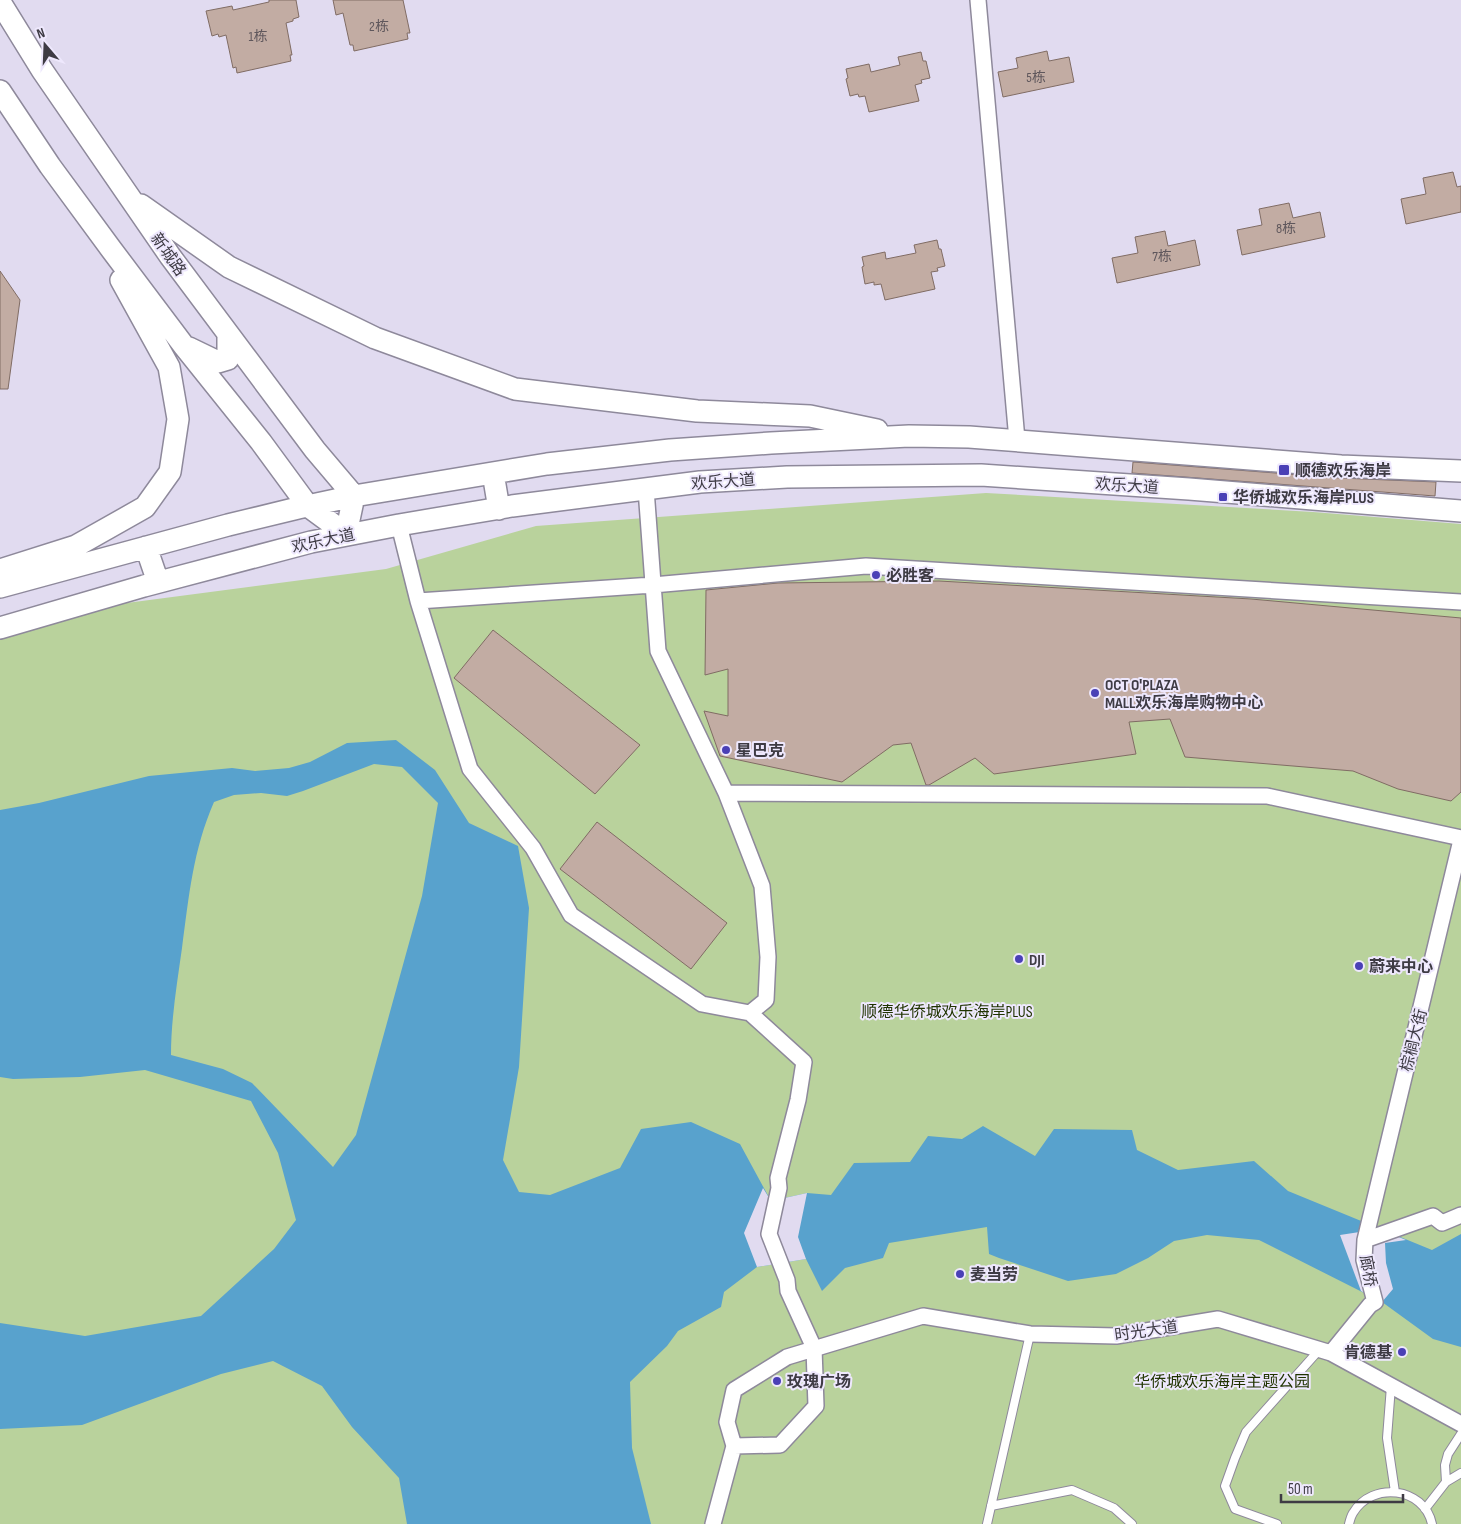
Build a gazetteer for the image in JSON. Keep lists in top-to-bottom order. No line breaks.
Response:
{"streets":{"street":["新城路","欢乐大道","棕榈大街","廊桥","时光大道"]},"crossings":[["棕榈大街","廊桥"],["廊桥","时光大道"]],"parks":["顺德华侨城欢乐海岸PLUS","华侨城欢乐海岸主题公园"],"places":{"transit":["顺德欢乐海岸","华侨城欢乐海岸PLUS"],"other":["必胜客","OCT O'PLAZA MALL欢乐海岸购物中心","星巴克","DJI","蔚来中心","麦当劳","肯德基","玫瑰广场"]},"house_numbers":["2栋","1栋","5栋","8栋","7栋"],"scale_bar":"50 m","north":"top"}
